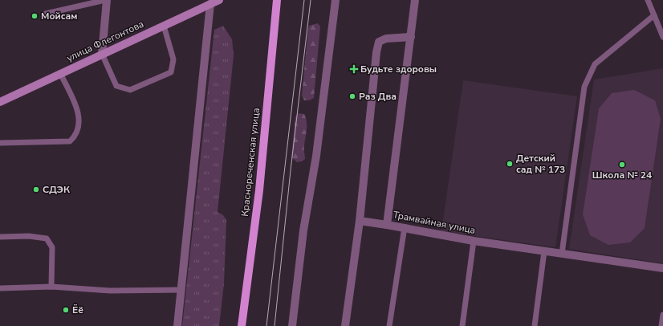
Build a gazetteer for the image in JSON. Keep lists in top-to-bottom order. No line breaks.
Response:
{"streets":{"main road":["Краснореченская улица"],"street":["улица Флегонтова","Трамвайная улица"]},"places":{"other":["Мойсам","Раз Два","Детский сад № 173","Школа № 24","СДЭК","Ёё"],"health":["Будьте здоровы"]}}
